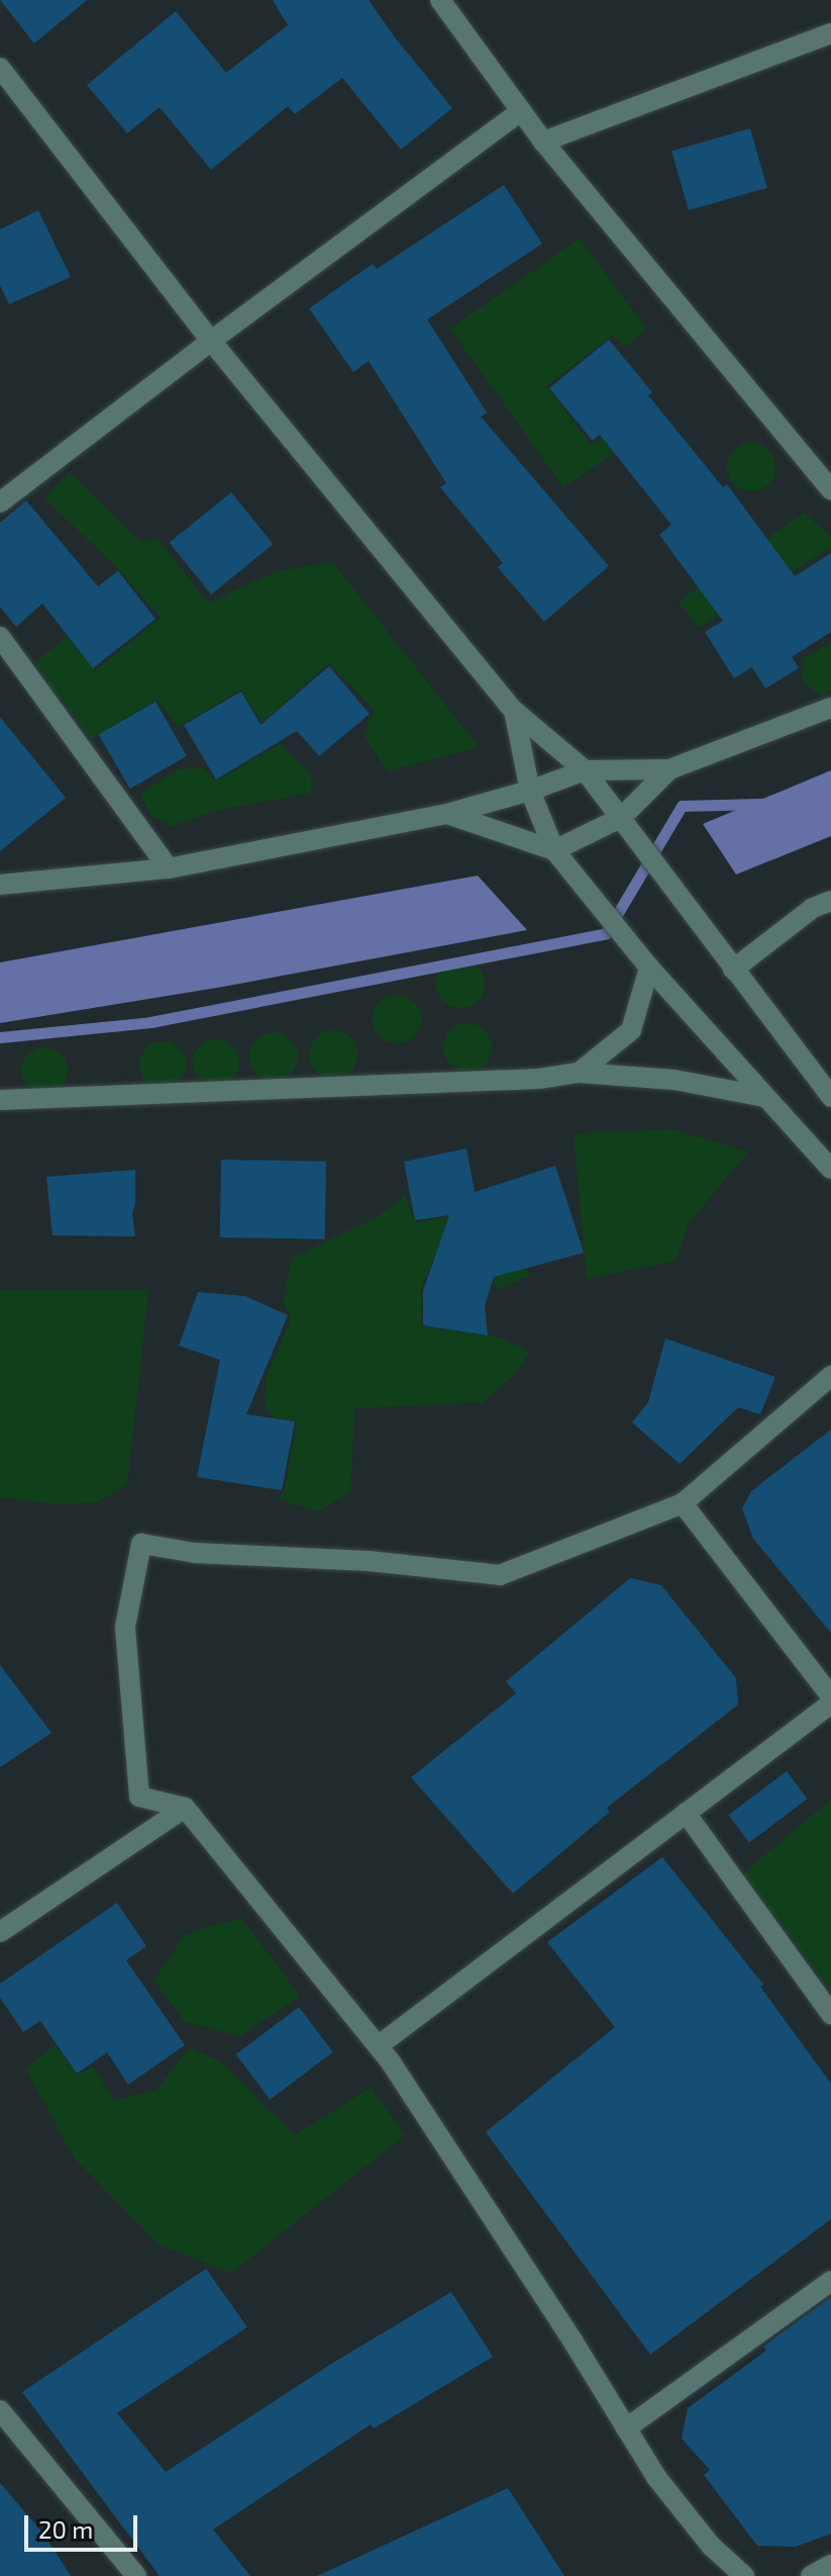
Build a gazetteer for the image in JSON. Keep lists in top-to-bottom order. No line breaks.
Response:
{"scale_bar":"20 m"}
